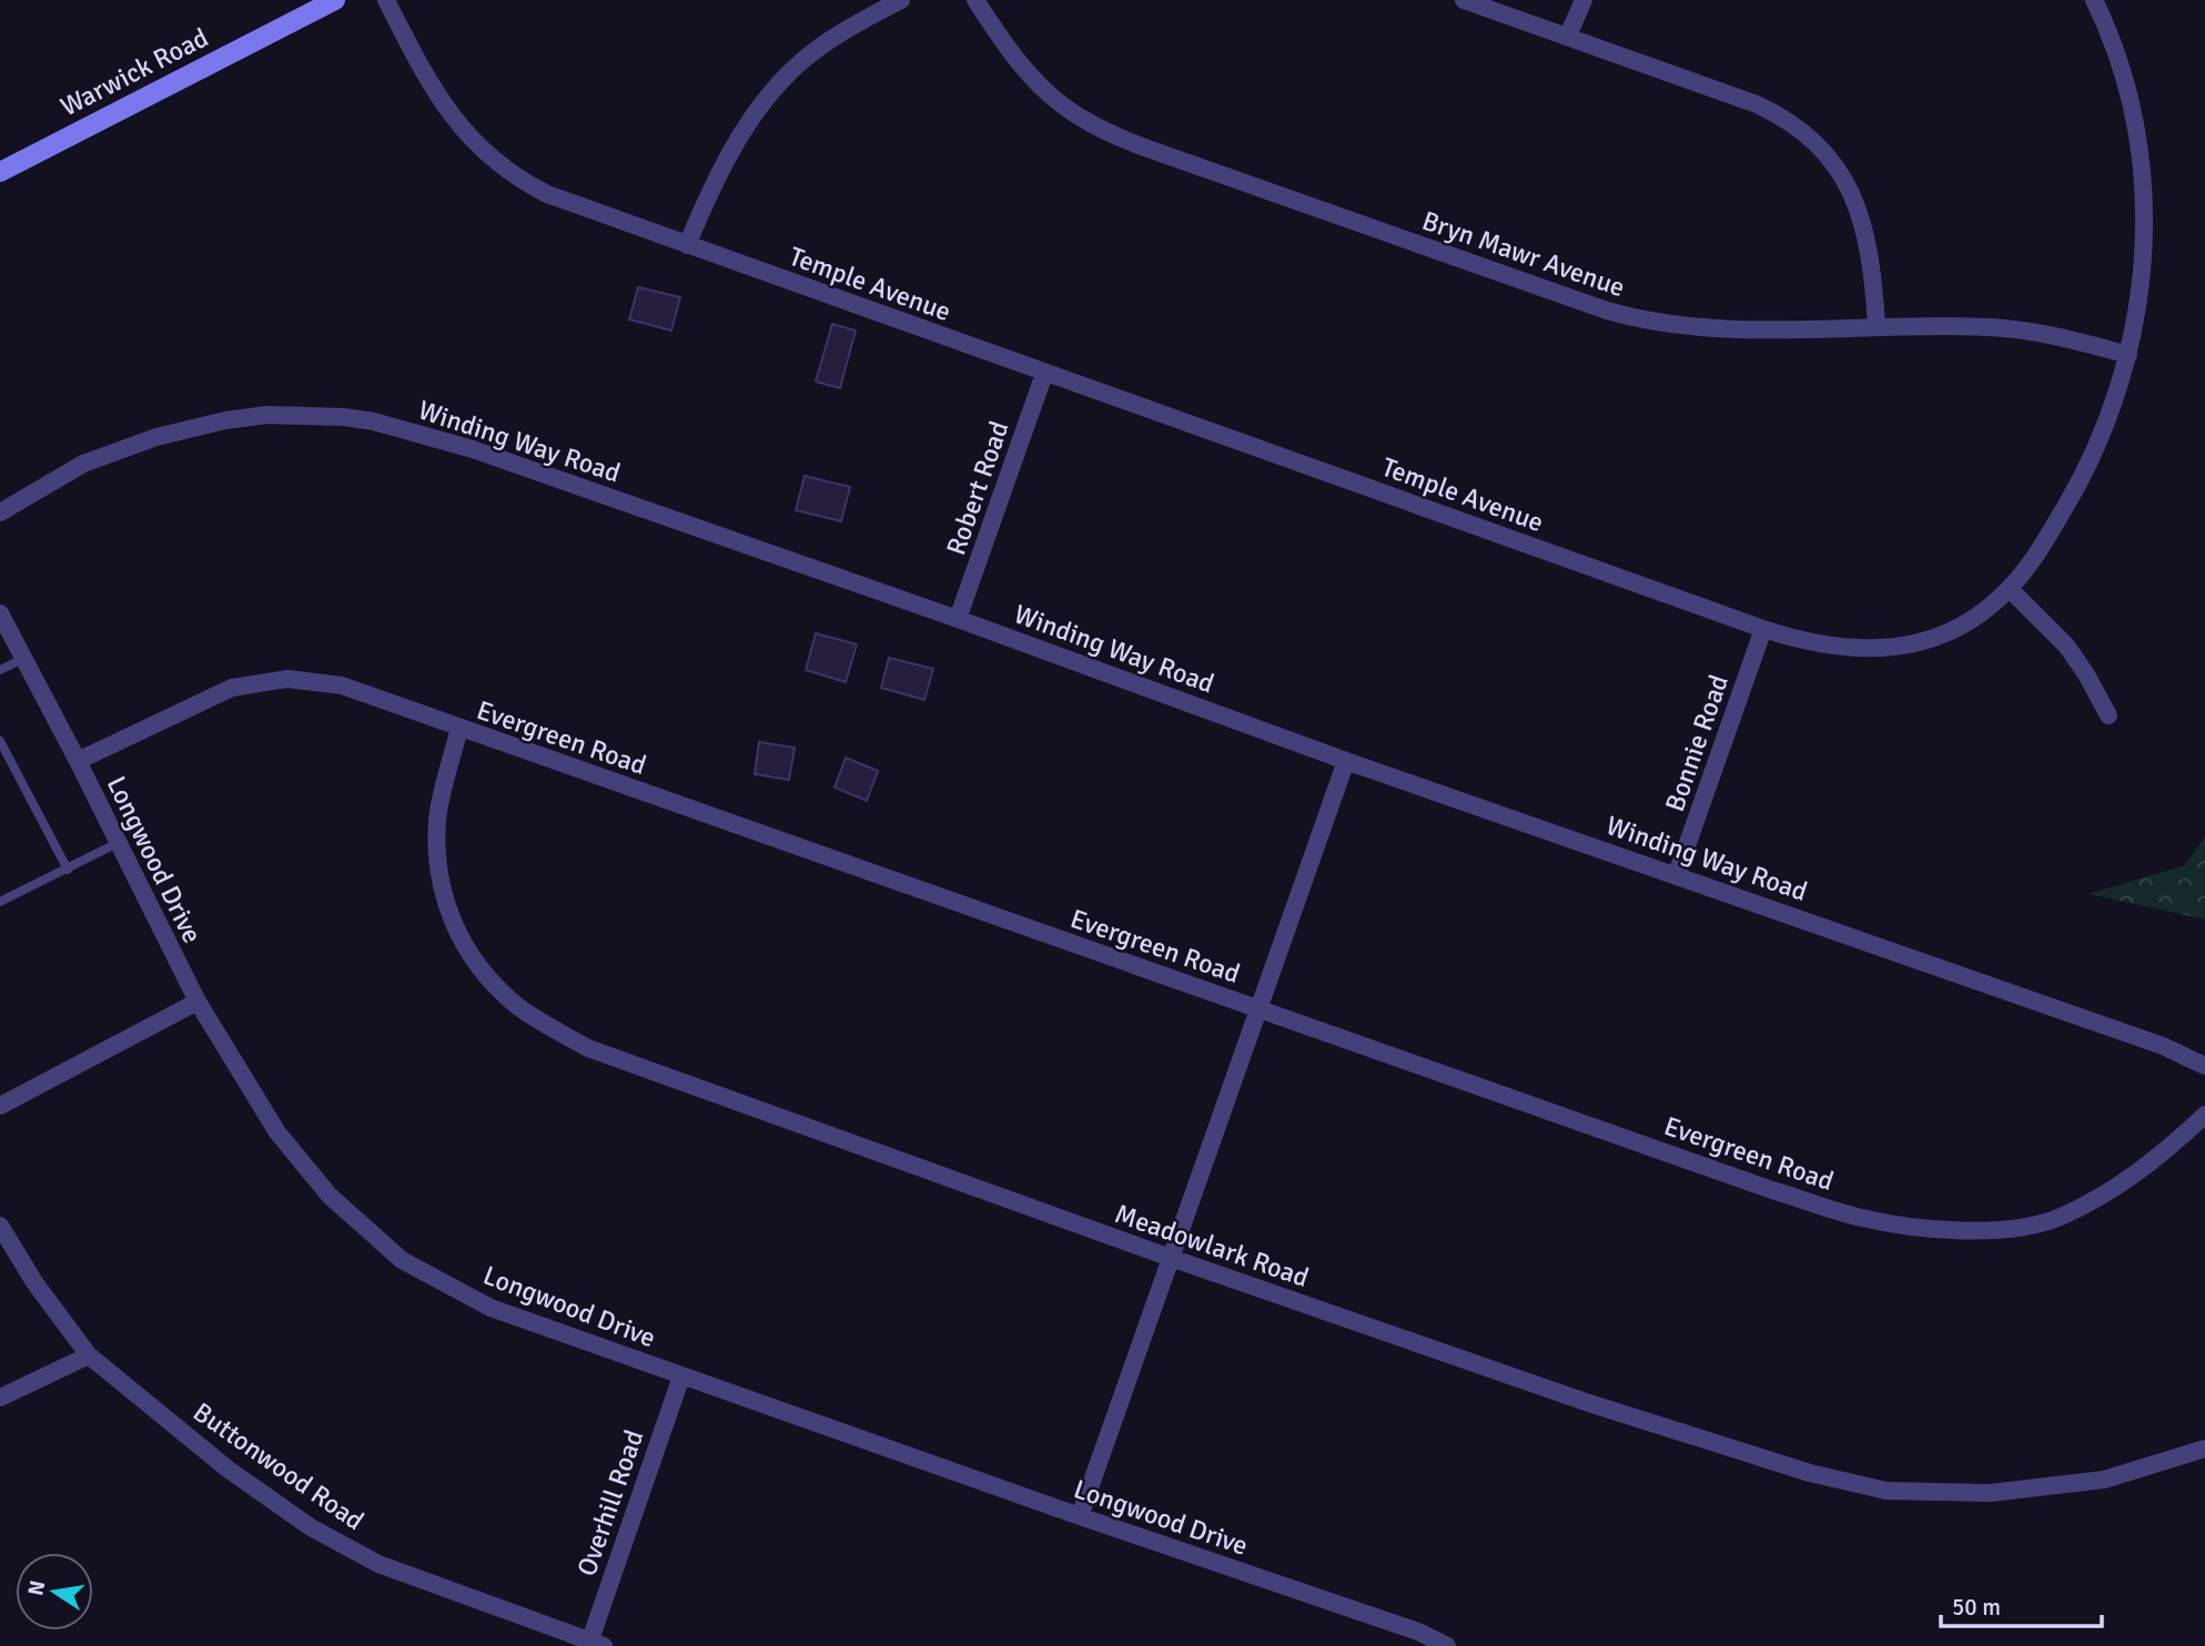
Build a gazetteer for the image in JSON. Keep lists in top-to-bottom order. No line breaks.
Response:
{"streets":{"street":["Warwick Road","Bryn Mawr Avenue","Temple Avenue","Winding Way Road","Robert Road","Evergreen Road","Bonnie Road","Longwood Drive","Meadowlark Road","Buttonwood Road","Overhill Road"]},"crossings":[["Bryn Mawr Avenue","Temple Avenue"],["Temple Avenue","Robert Road"],["Temple Avenue","Bonnie Road"],["Winding Way Road","Robert Road"],["Winding Way Road","Bonnie Road"],["Evergreen Road","Longwood Drive"],["Evergreen Road","Meadowlark Road"],["Longwood Drive","Overhill Road"],["Buttonwood Road","Overhill Road"]],"scale_bar":"50 m","north":"left"}
